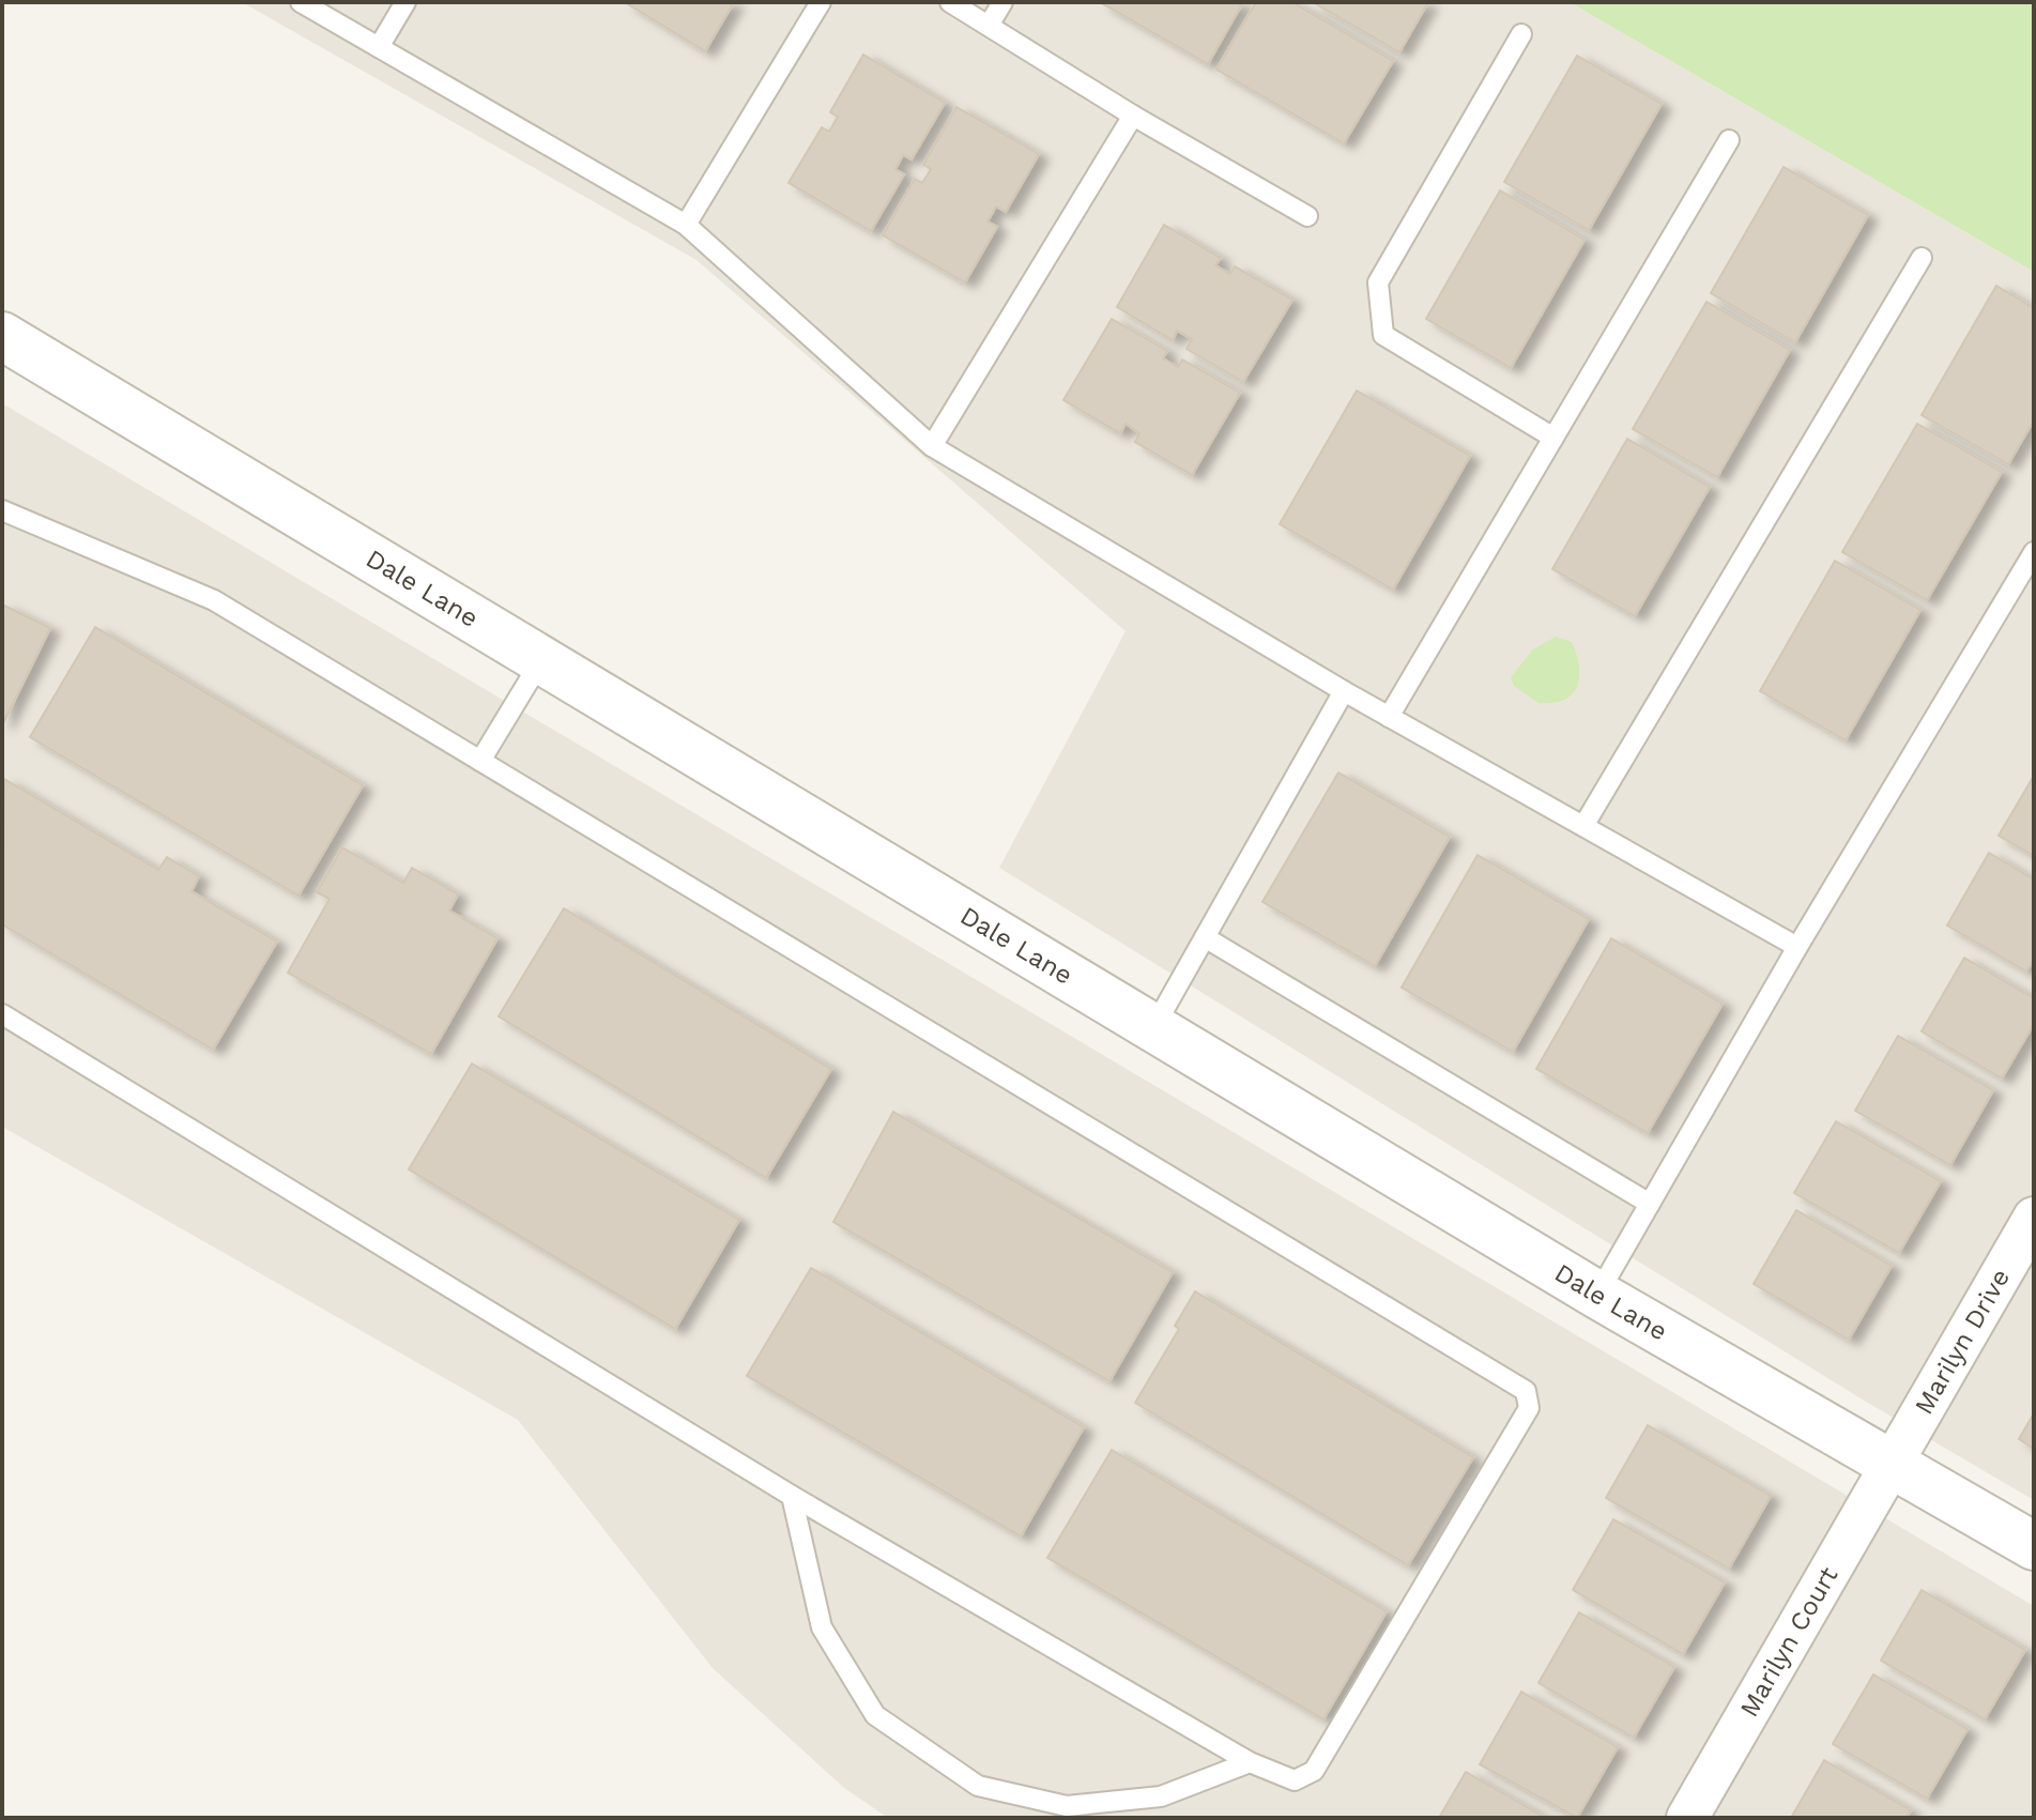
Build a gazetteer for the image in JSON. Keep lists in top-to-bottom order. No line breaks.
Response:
{"streets":{"street":["Dale Lane","Marilyn Drive","Marilyn Court"]},"crossings":[["Dale Lane","Marilyn Drive"],["Dale Lane","Marilyn Court"],["Marilyn Drive","Marilyn Court"]]}
